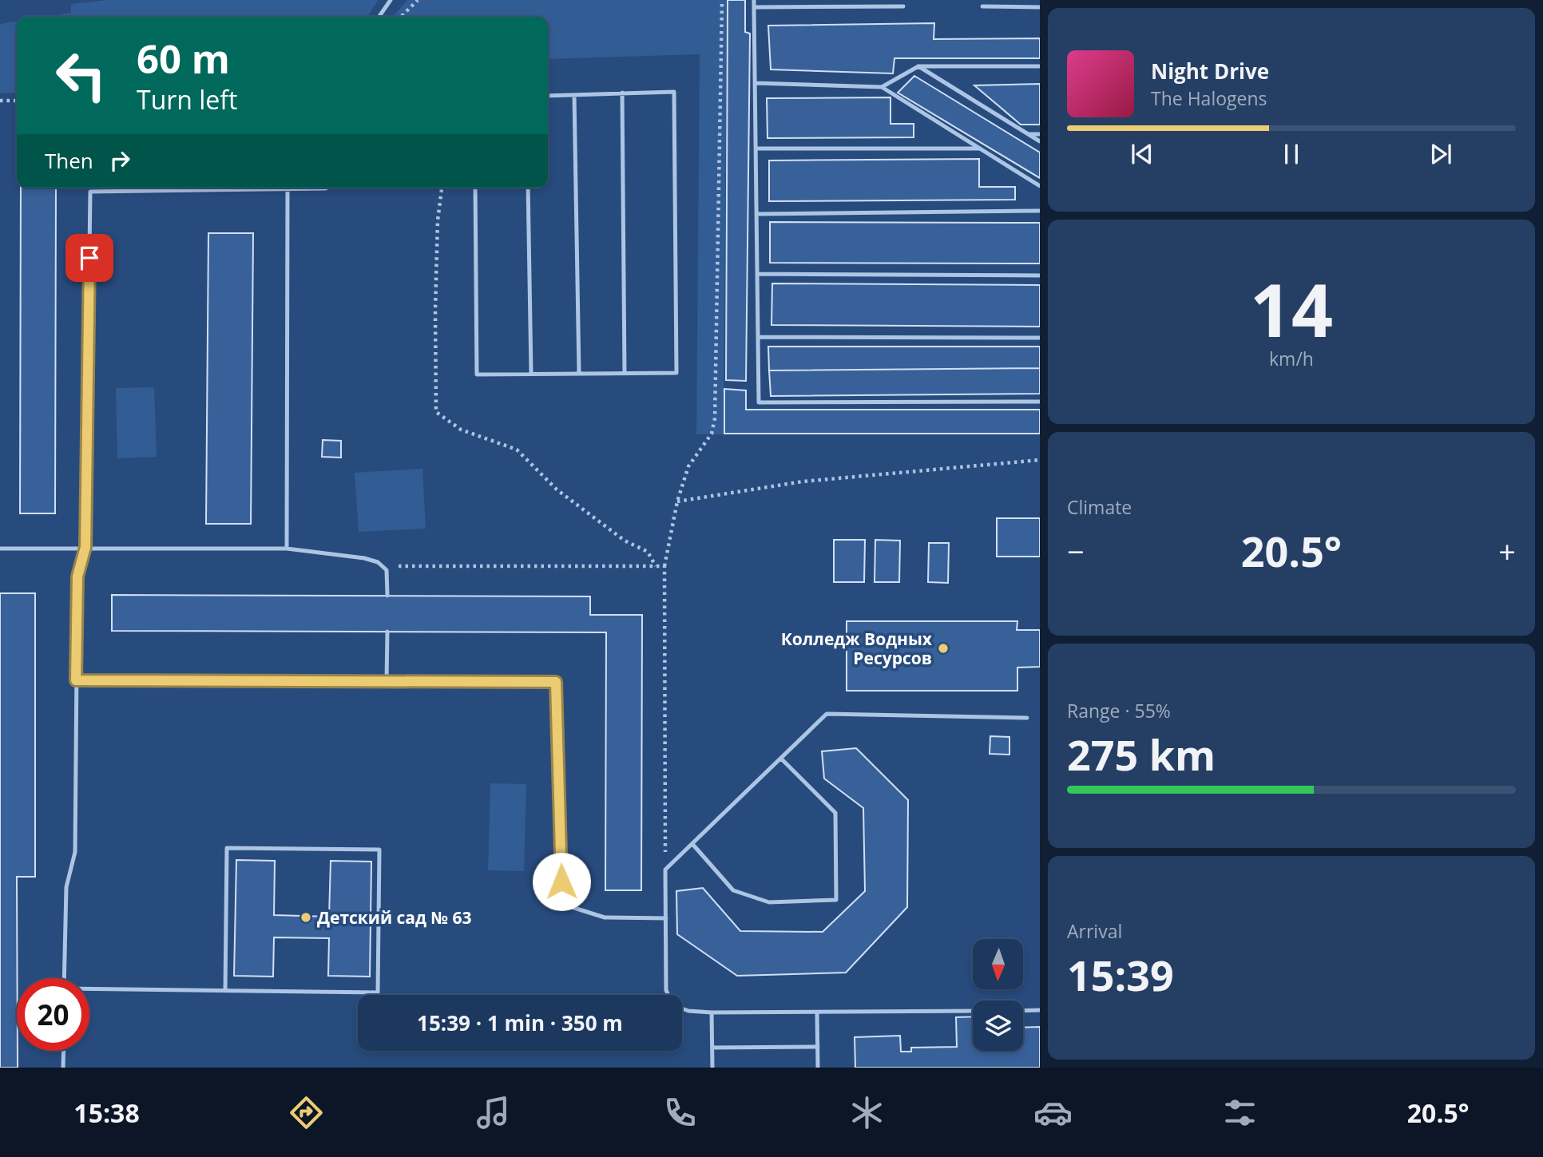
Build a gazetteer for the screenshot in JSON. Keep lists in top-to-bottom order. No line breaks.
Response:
{"places":["Колледж Водных Ресурсов","Детский сад № 63"],"north":"bottom","page":{"turn":["60 m","Turn left"],"song":["Night Drive","The Halogens"],"then":"Then","tile":[["14","km/h"],"Climate",["Range · 55%","275 km"],["Arrival","15:39"]],"heat":["−","20.5°","+"],"limit":"20","trip":"15:39 · 1 min · 350 m","tabs":["15:38","20.5°"]}}
